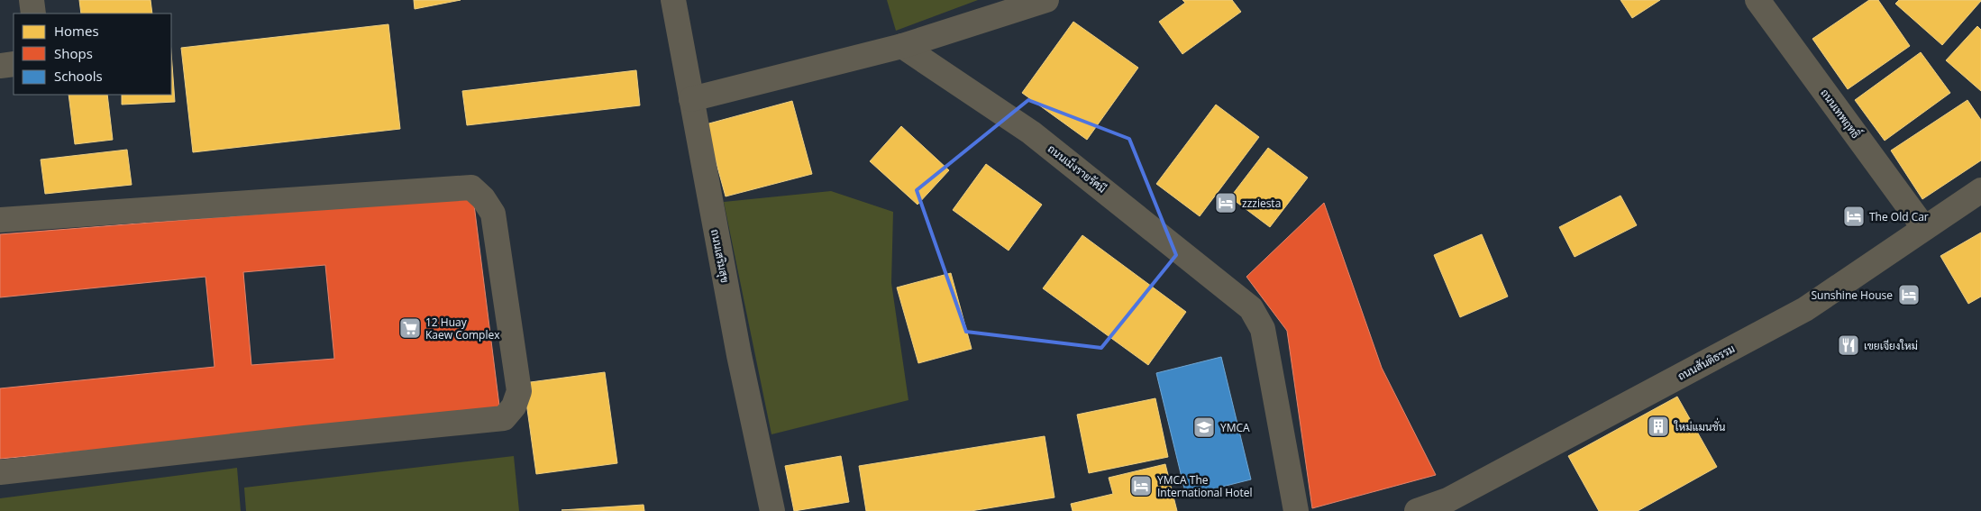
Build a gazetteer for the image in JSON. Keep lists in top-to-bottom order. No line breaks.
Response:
{"streets":{"street":["ถนนเทพฤทธิ์","ถนนเม็งรายรัศมี","ถนนเสริมสุข","ถนนสันติธรรม"]},"crossings":[["ถนนเทพฤทธิ์","ถนนสันติธรรม"]],"places":{"hotel":["zzziesta","The Old Car","Sunshine House","YMCA The International Hotel"],"supermarket":["12 Huay Kaew Complex"],"restaurant":["เขยเจียงใหม่"],"building":["ใหม่แมนชั่น"],"school or university":["YMCA"]},"legend":["Homes","Shops","Schools"]}
